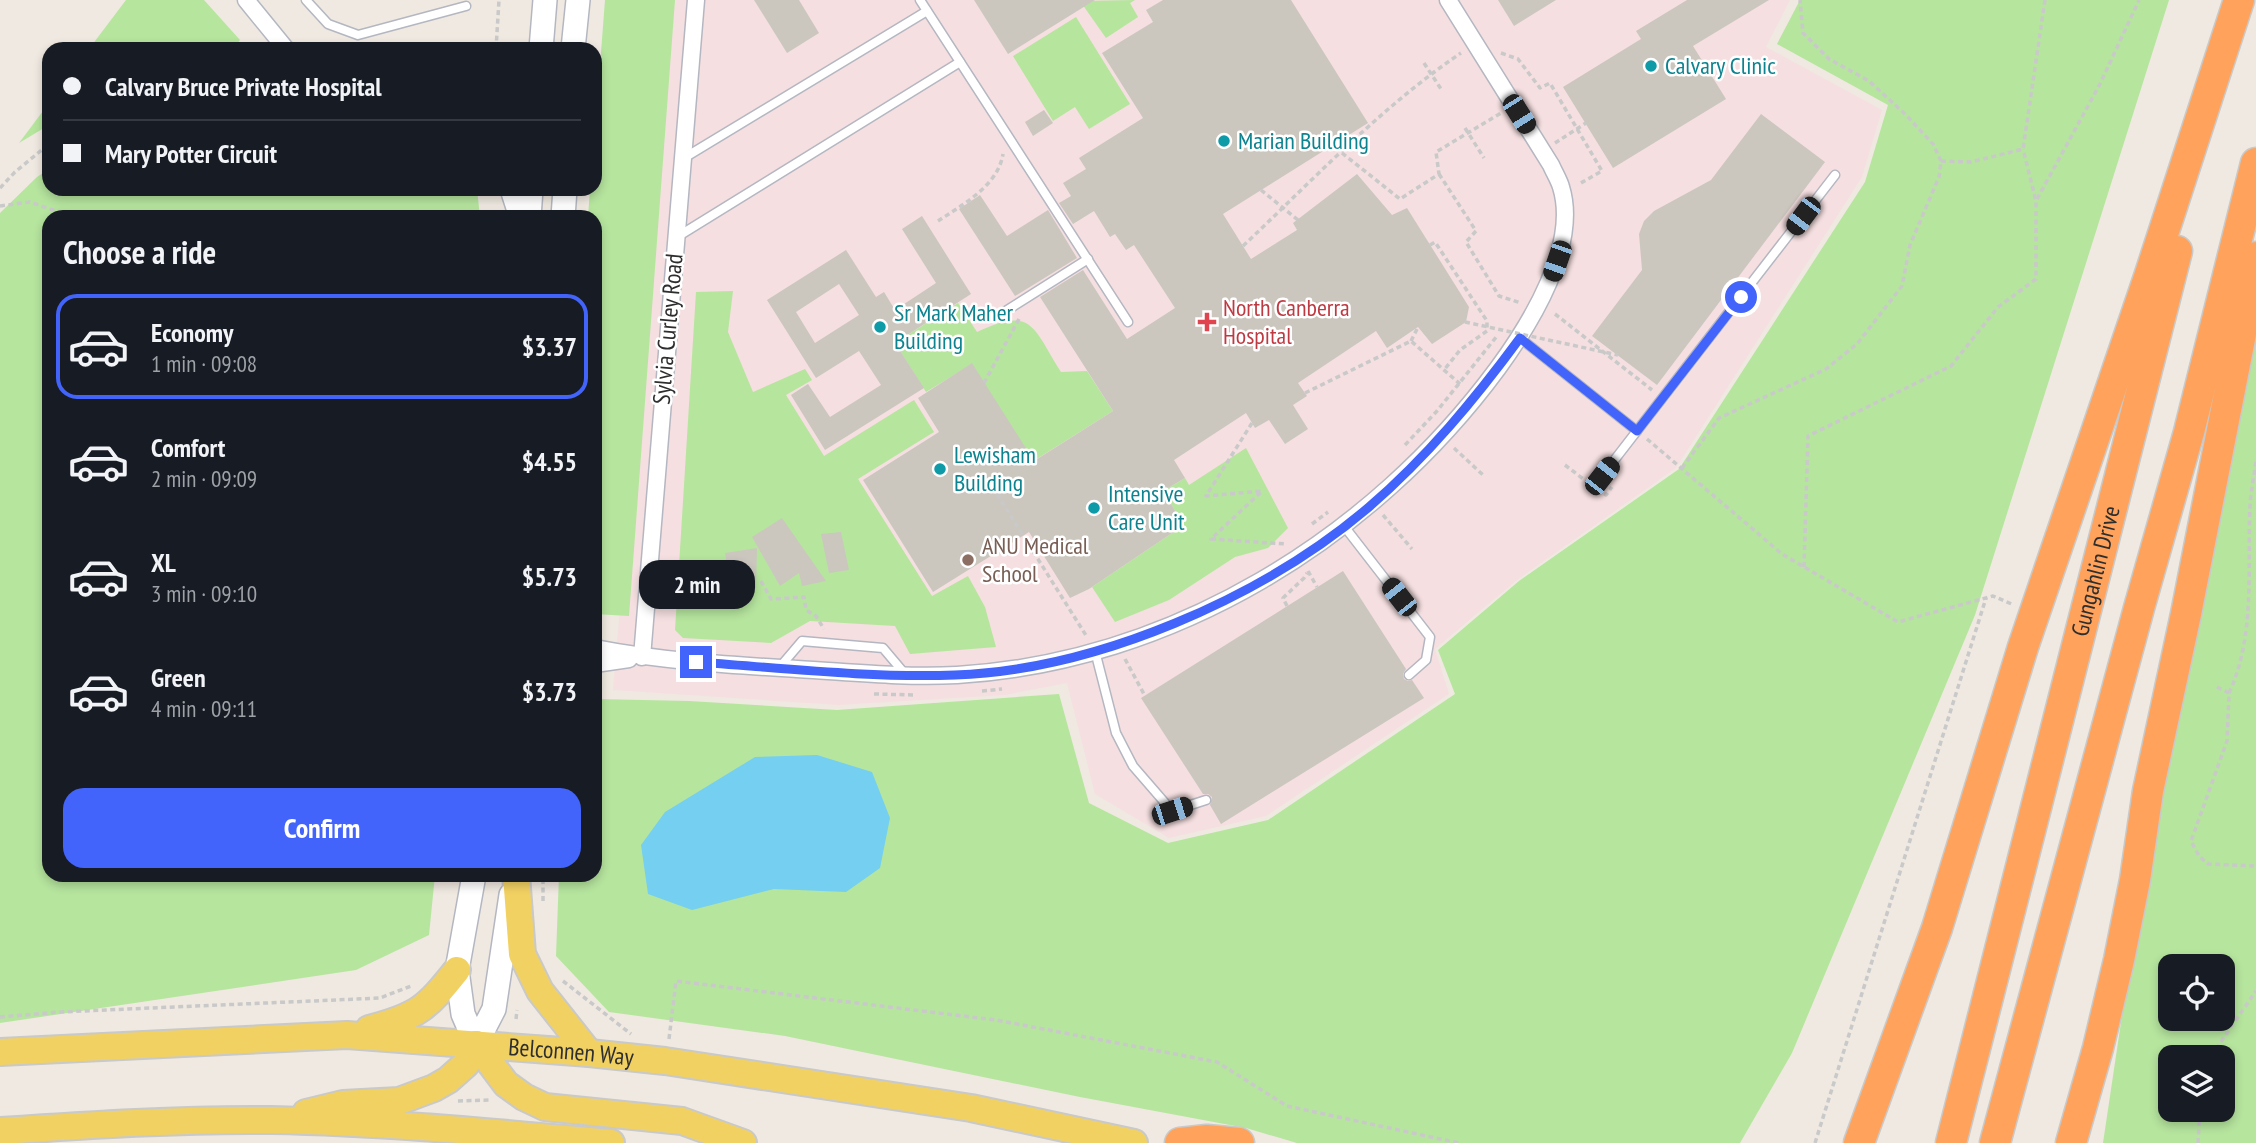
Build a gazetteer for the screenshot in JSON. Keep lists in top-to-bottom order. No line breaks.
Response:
{"streets":{"highway":["Gungahlin Drive"],"main road":["Belconnen Way"],"street":["Sylvia Curley Road"]},"places":{"other":["Calvary Clinic","Marian Building","Sr Mark Maher Building","Lewisham Building","Intensive Care Unit","ANU Medical School"],"health":["North Canberra Hospital"]},"page":{"banner":["Calvary Bruce Private Hospital","Mary Potter Circuit"],"heading":"Choose a ride","list":[{"name":"Economy","note":"1 min · 09:08","value":"$3.37"},{"name":"Comfort","note":"2 min · 09:09","value":"$4.55"},{"name":"XL","note":"3 min · 09:10","value":"$5.73"},{"name":"Green","note":"4 min · 09:11","value":"$3.73"}],"bubble":"2 min","buttons":"Confirm"}}
